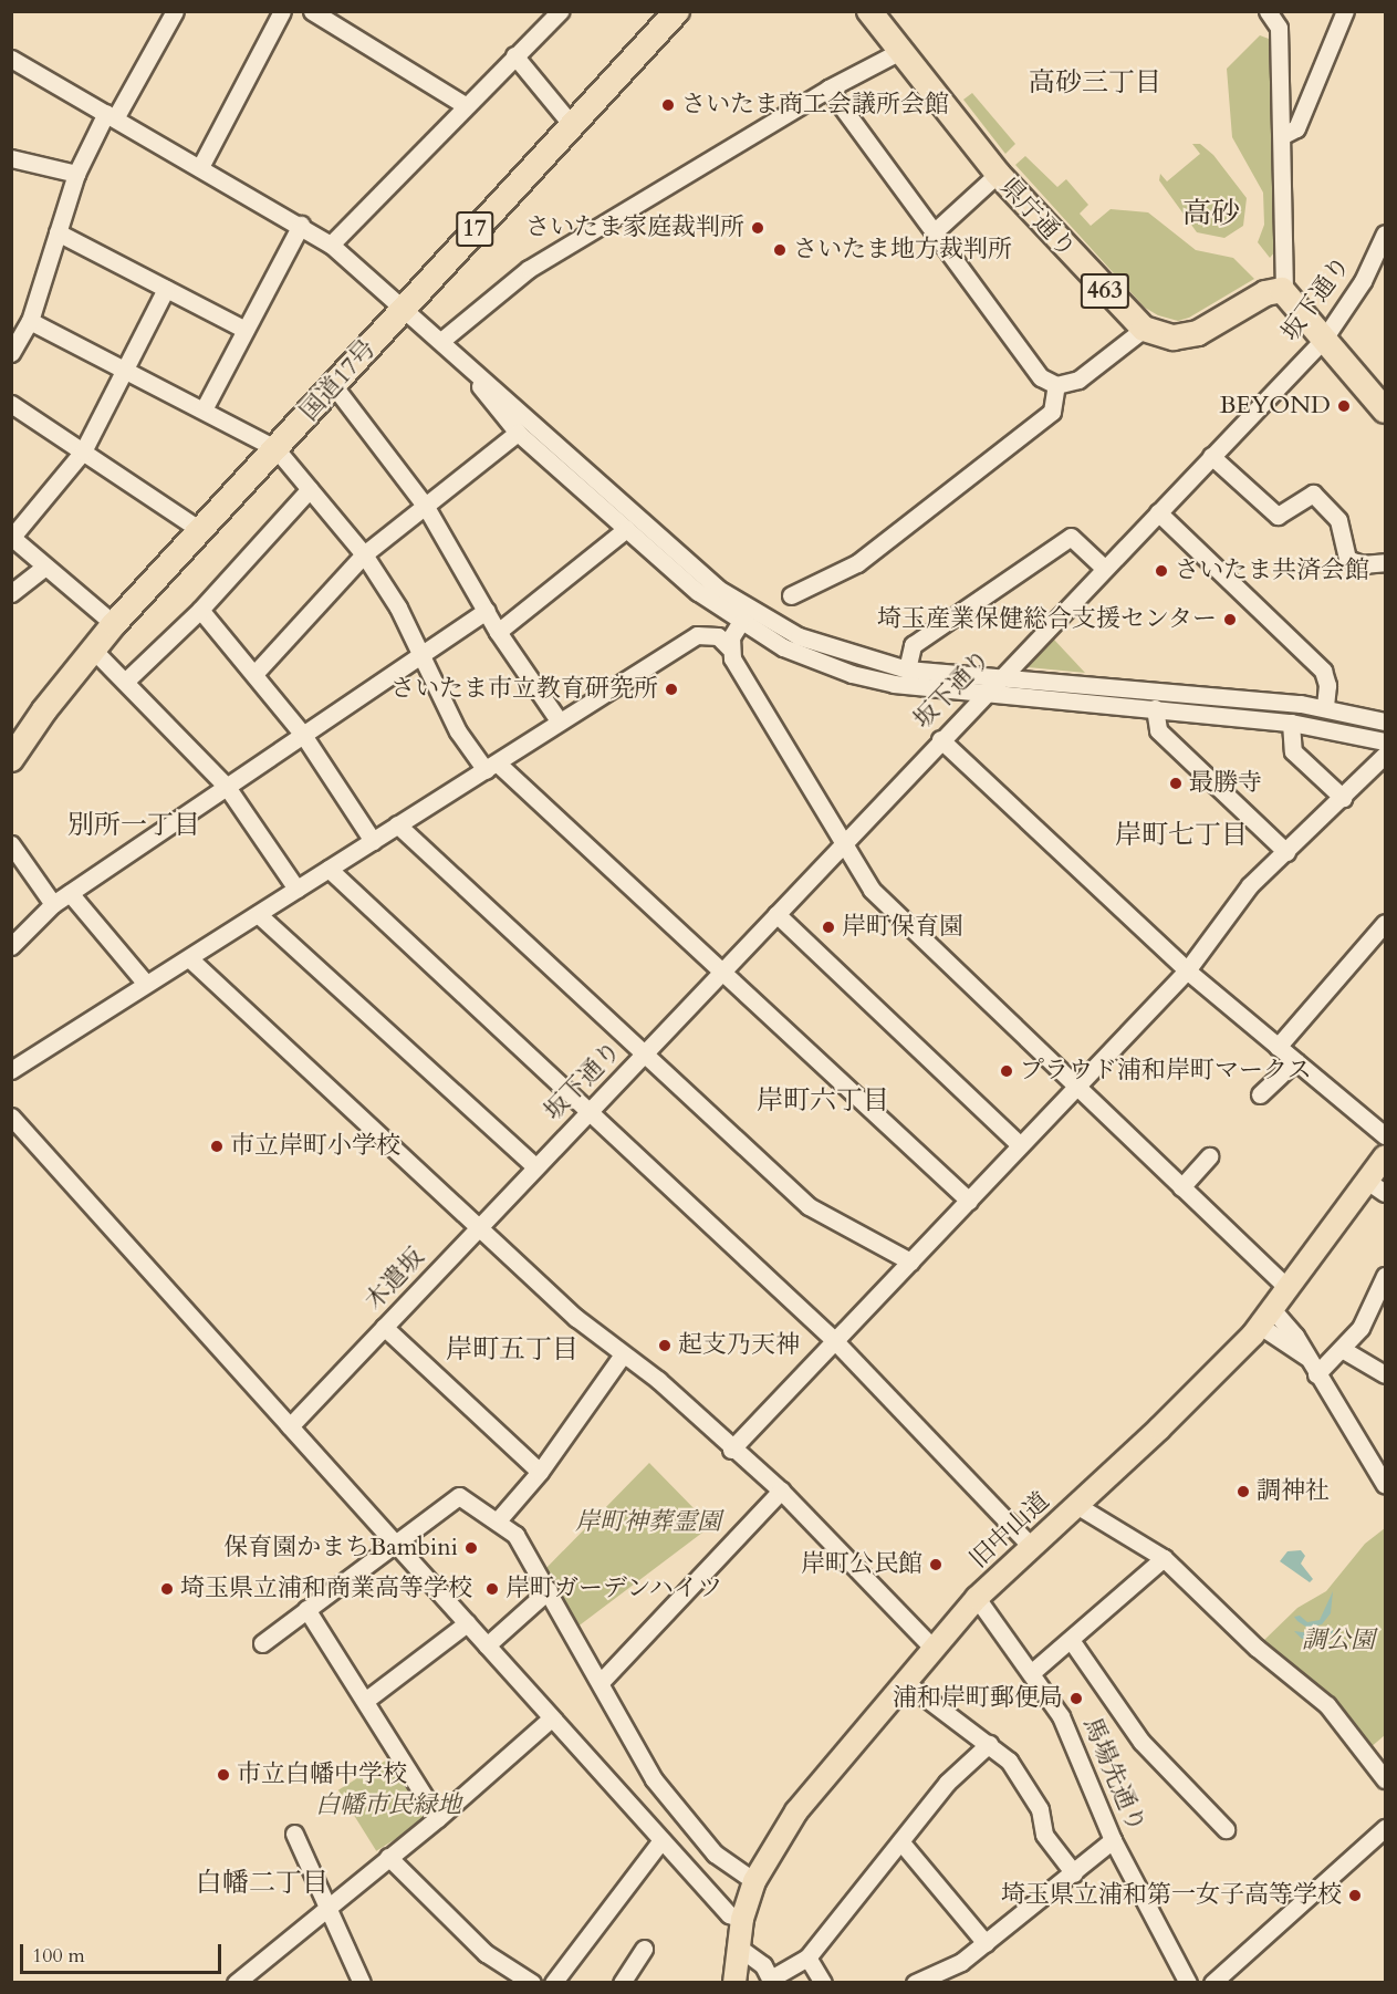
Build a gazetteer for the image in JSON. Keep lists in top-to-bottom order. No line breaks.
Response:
{"streets":{"highway":["県庁通り","17","463","国道17号"],"main road":["旧中山道"],"street":["坂下通り","木遣坂","馬場先通り"]},"crossings":[["県庁通り","463"],["坂下通り","木遣坂"],["旧中山道","馬場先通り"]],"districts":["高砂三丁目","高砂","別所一丁目","岸町七丁目","岸町六丁目","岸町五丁目","白幡二丁目"],"parks":["岸町神葬霊園","調公園","白幡市民緑地"],"places":["さいたま商工会議所会館","さいたま家庭裁判所","さいたま地方裁判所","BEYOND","さいたま共済会館","埼玉産業保健総合支援センター","さいたま市立教育研究所","最勝寺","岸町保育園","プラウド浦和岸町マークス","市立岸町小学校","起支乃天神","調神社","保育園かまちBambini","岸町公民館","埼玉県立浦和商業高等学校","岸町ガーデンハイツ","浦和岸町郵便局","市立白幡中学校","埼玉県立浦和第一女子高等学校"],"scale_bar":"100 m"}
